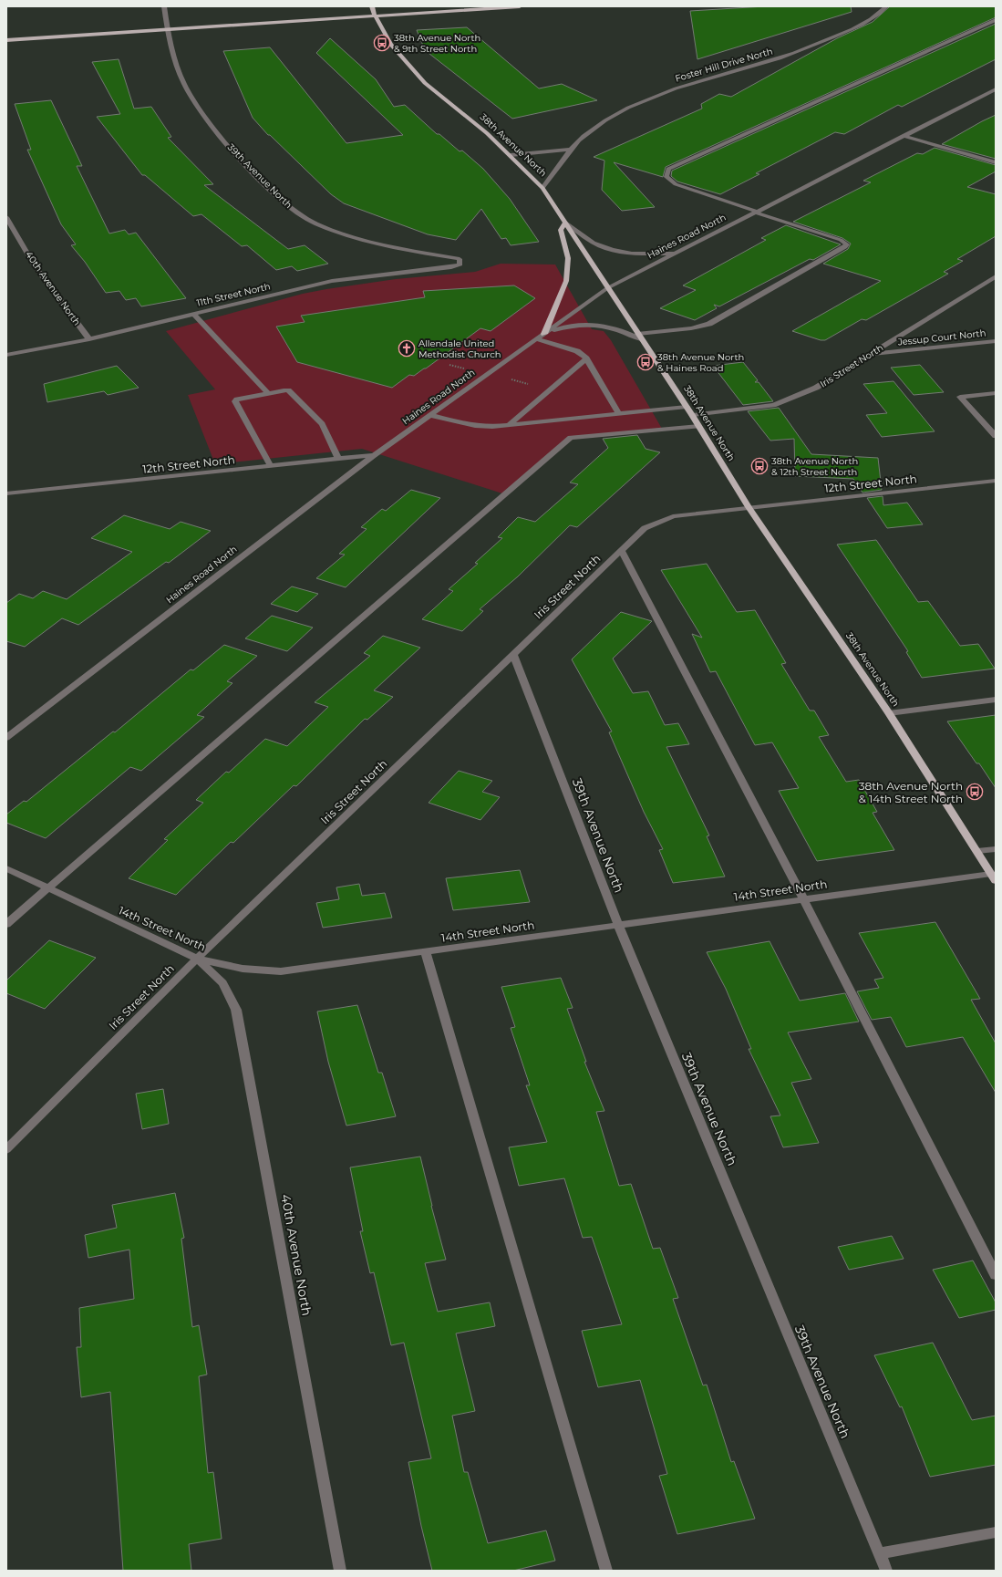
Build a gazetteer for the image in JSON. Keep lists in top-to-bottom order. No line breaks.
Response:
{"streets":{"main road":["38th Avenue North"],"street":["Foster Hill Drive North","39th Avenue North","Haines Road North","40th Avenue North","11th Street North","Jessup Court North","Iris Street North","12th Street North","14th Street North"]},"crossings":[["Foster Hill Drive North","38th Avenue North"],["38th Avenue North","Haines Road North"],["38th Avenue North","Iris Street North"],["38th Avenue North","12th Street North"],["38th Avenue North","14th Street North"],["39th Avenue North","11th Street North"],["39th Avenue North","Iris Street North"],["39th Avenue North","14th Street North"],["Haines Road North","12th Street North"],["40th Avenue North","11th Street North"],["40th Avenue North","Iris Street North"],["40th Avenue North","14th Street North"],["Jessup Court North","Iris Street North"],["Iris Street North","12th Street North"],["Iris Street North","14th Street North"]],"places":{"bus stop":["38th Avenue North & 9th Street North","38th Avenue North & Haines Road","38th Avenue North & 12th Street North","38th Avenue North & 14th Street North"],"church":["Allendale United Methodist Church"]}}
